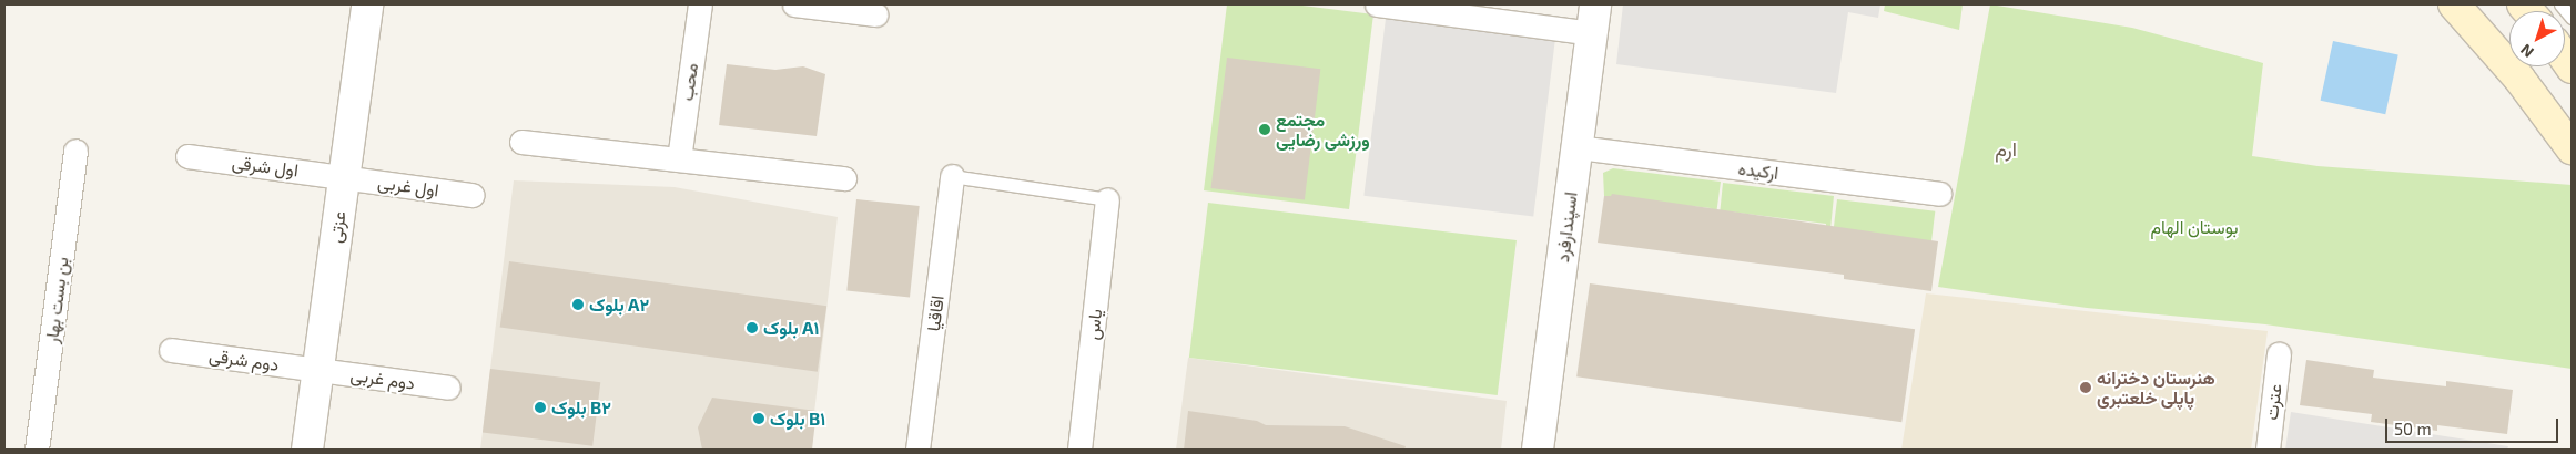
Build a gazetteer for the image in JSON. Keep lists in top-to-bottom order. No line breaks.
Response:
{"streets":{"street":["محب","اول شرقی","ارکیده","اول غربی","عزتی","اسپندارفرد","بن بست بهار","اقاقیا","یاس","دوم شرقی","دوم غربی","عترت"]},"crossings":[["اول شرقی","اول غربی"],["اول شرقی","عزتی"],["ارکیده","اسپندارفرد"],["اول غربی","عزتی"],["عزتی","دوم شرقی"],["عزتی","دوم غربی"],["دوم شرقی","دوم غربی"]],"districts":["ارم"],"parks":["بوستان الهام"],"places":["مجتمع ورزشی رضایی","بلوک A۲","بلوک A۱","هنرستان دخترانه پاپلی خلعتبری","بلوک B۲","بلوک B۱"],"scale_bar":"50 m","north":"bottom left"}
